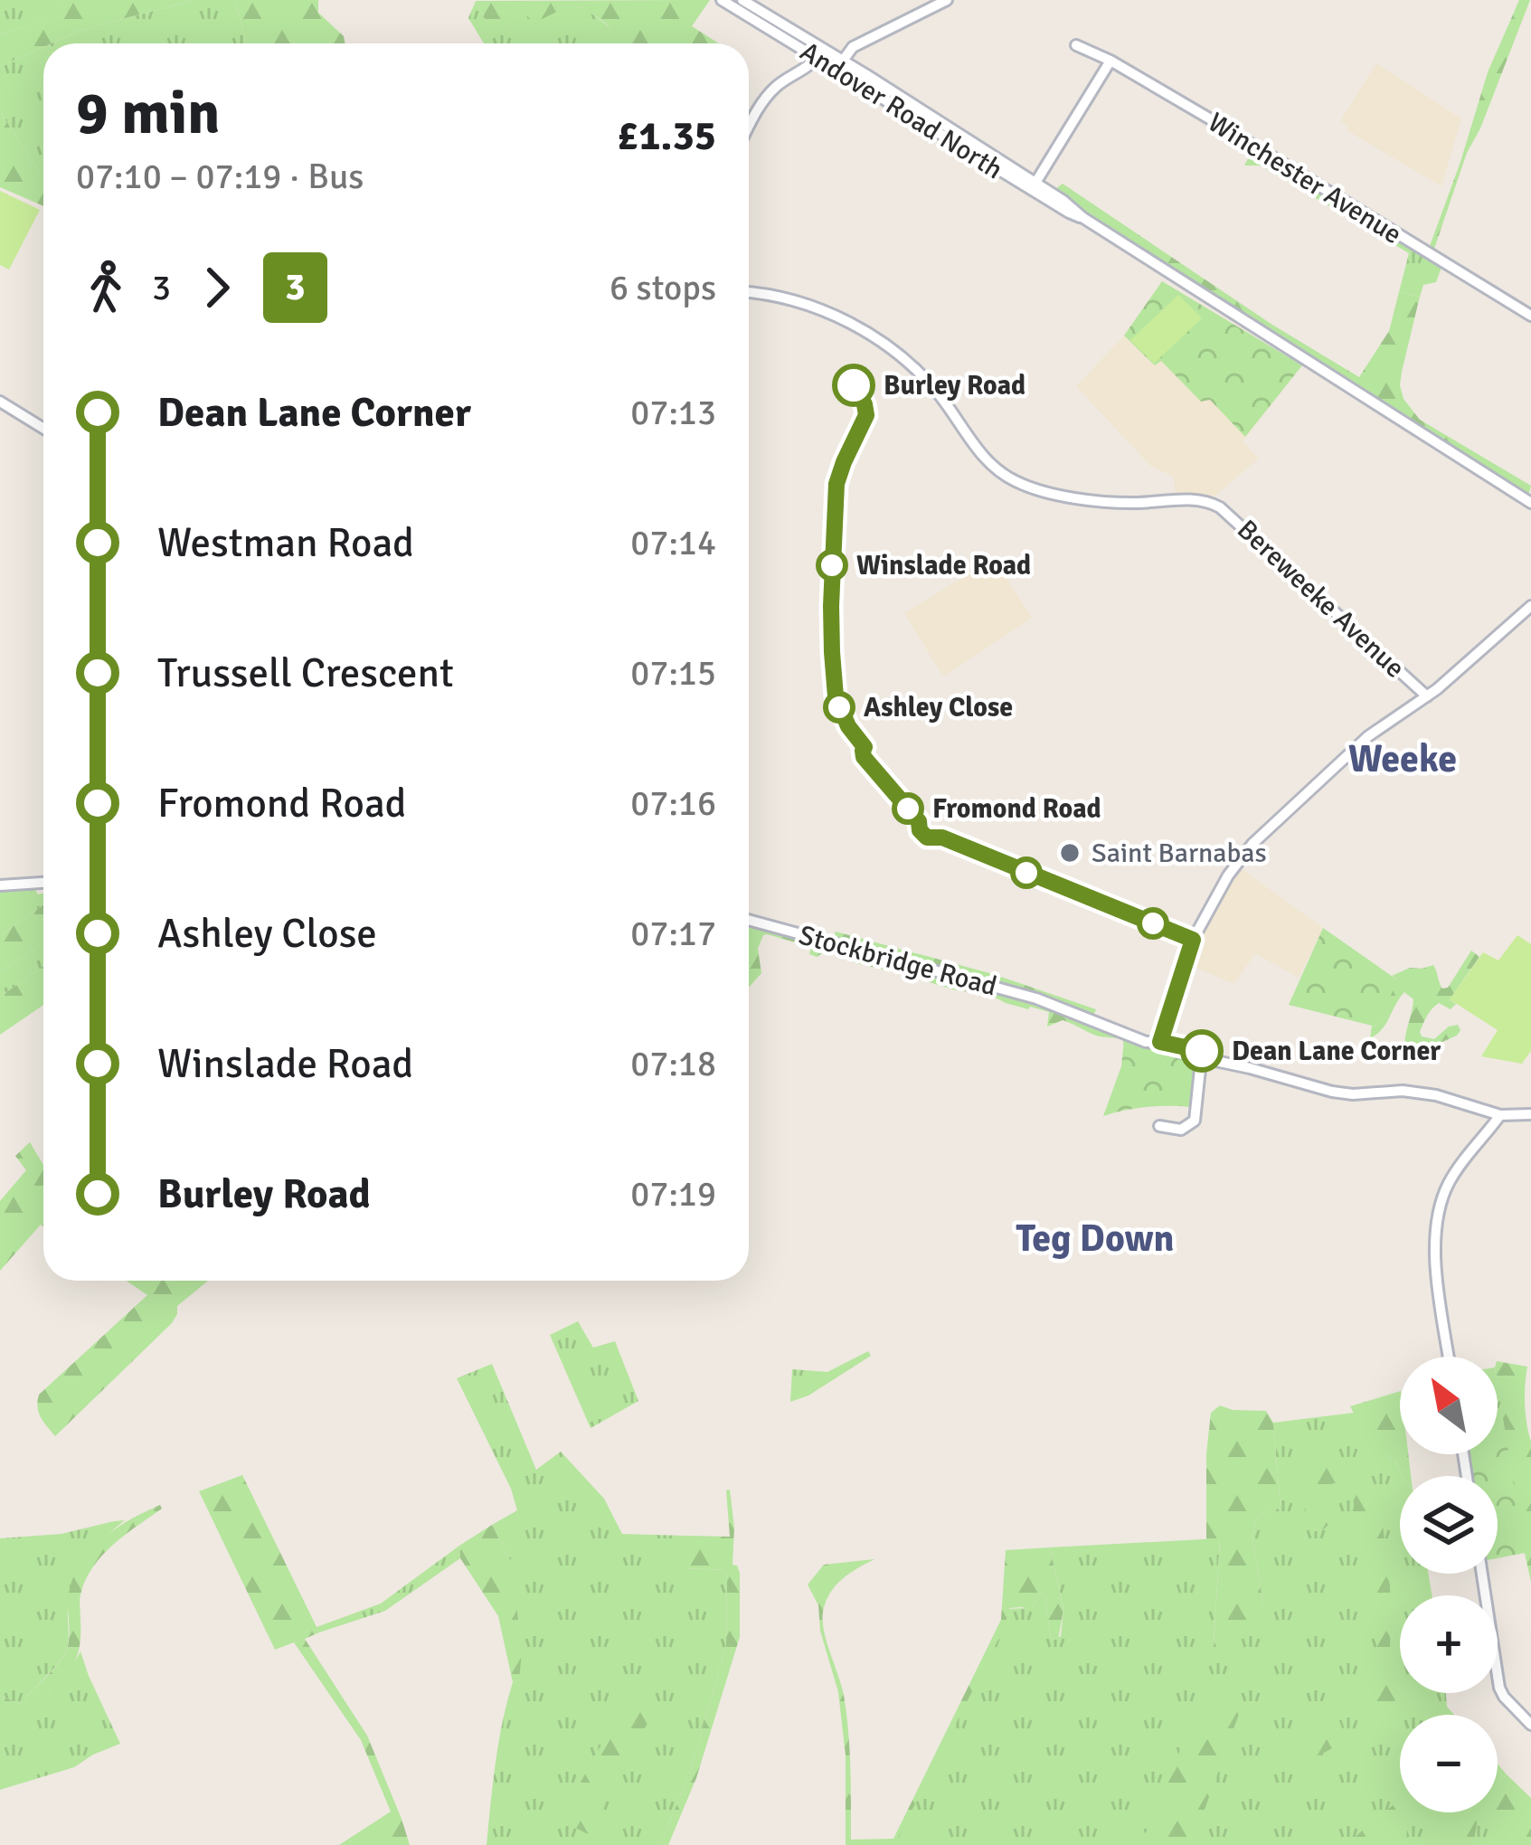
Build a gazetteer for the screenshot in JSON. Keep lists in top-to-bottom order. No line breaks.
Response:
{"streets":{"street":["Andover Road North","Winchester Avenue","Bereweeke Avenue","Stockbridge Road"]},"districts":["Weeke","Teg Down"],"places":["Burley Road","Winslade Road","Ashley Close","Fromond Road","Saint Barnabas","Dean Lane Corner"],"lines":["bus line 3"],"north":"top left","page":{"heading":["9 min","07:10 – 07:19 · Bus","£1.35"],"legs":["3","3","6 stops"],"list":[{"name":"Dean Lane Corner","value":"07:13"},{"name":"Westman Road","value":"07:14"},{"name":"Trussell Crescent","value":"07:15"},{"name":"Fromond Road","value":"07:16"},{"name":"Ashley Close","value":"07:17"},{"name":"Winslade Road","value":"07:18"},{"name":"Burley Road","value":"07:19"}],"map_buttons":["+","−"]}}
